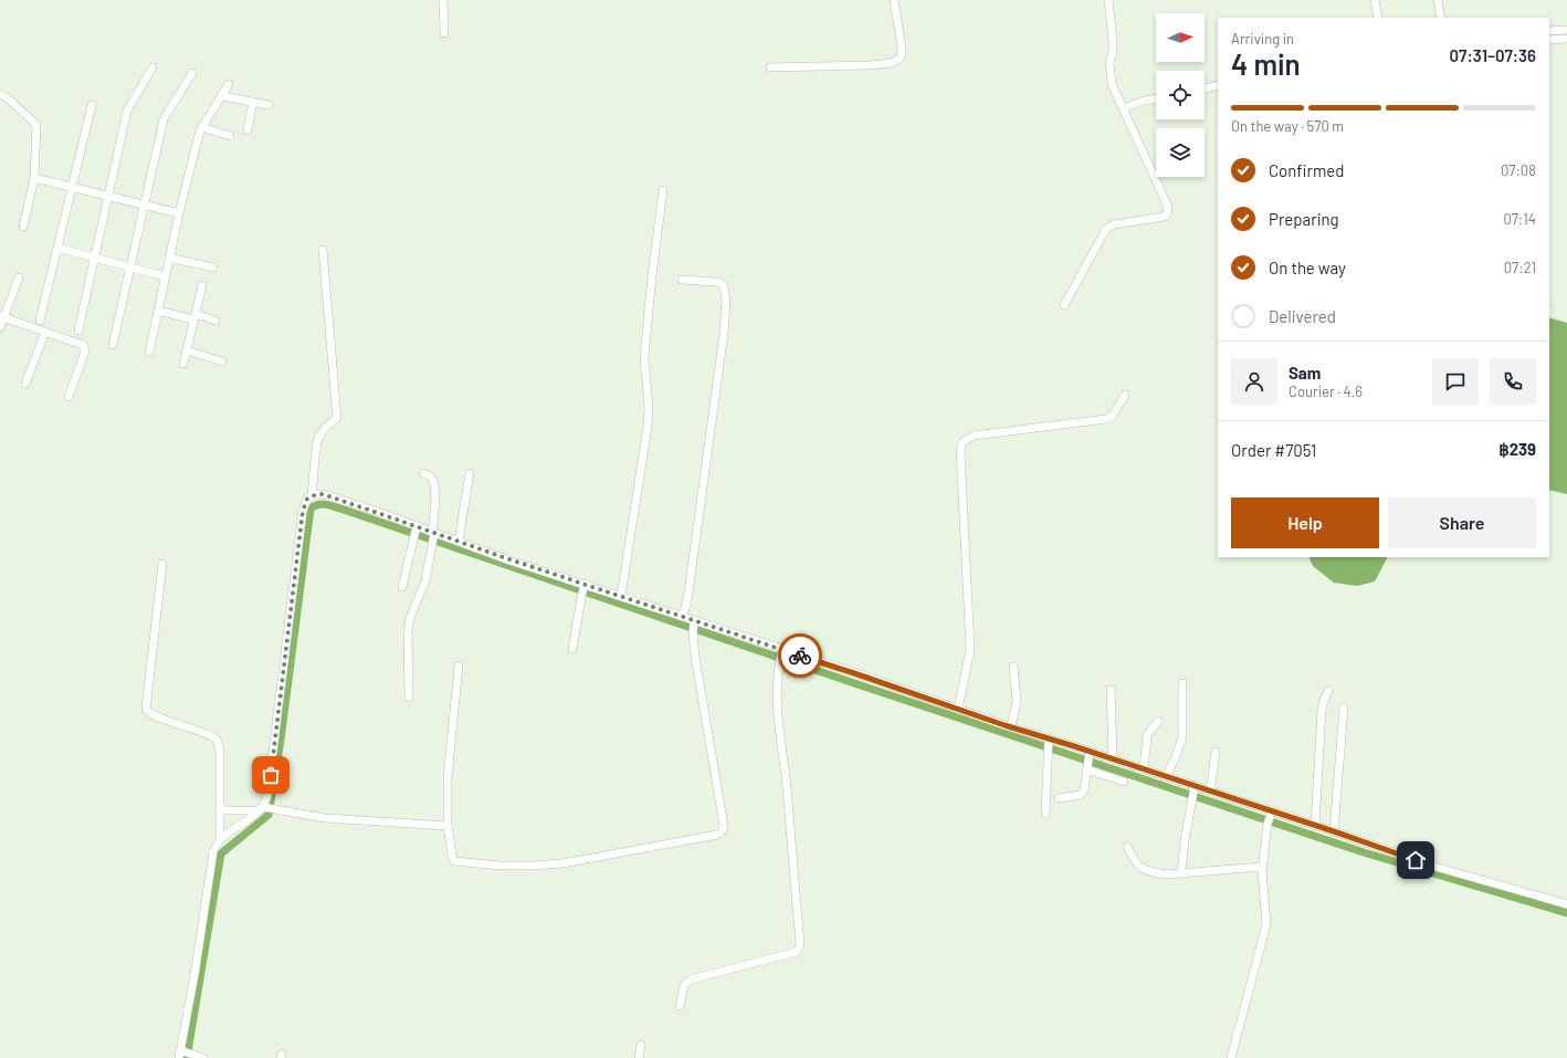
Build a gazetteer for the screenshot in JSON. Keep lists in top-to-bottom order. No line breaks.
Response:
{"north":"right","page":{"heading":["4 min","Arriving in","07:31–07:36"],"panel":["Sam","Courier · 4.6","Order #7051","฿239"],"bar":"On the way · 570 m","list":[["Confirmed","07:08"],["Preparing","07:14"],["On the way","07:21"],"Delivered"],"buttons":["Help","Share"]}}
